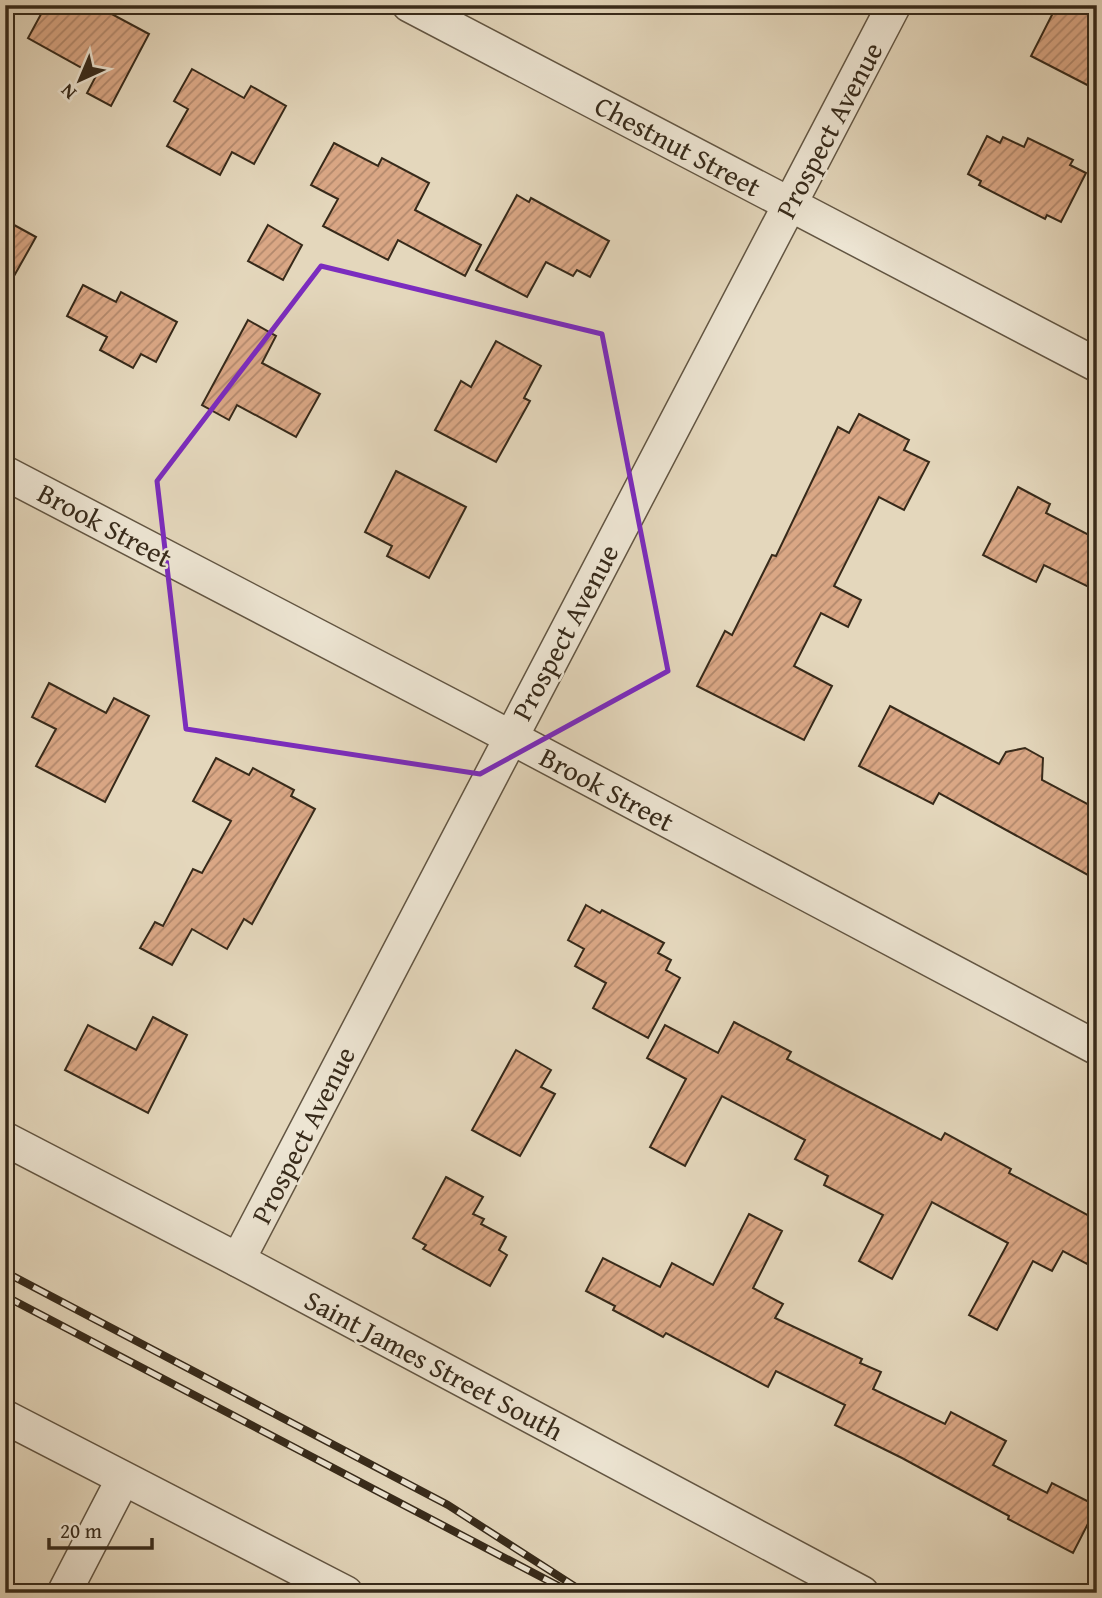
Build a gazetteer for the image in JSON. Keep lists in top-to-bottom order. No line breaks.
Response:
{"streets":{"street":["Prospect Avenue","Chestnut Street","Brook Street","Saint James Street South"]},"crossings":[["Prospect Avenue","Chestnut Street"],["Prospect Avenue","Brook Street"],["Prospect Avenue","Saint James Street South"]],"scale_bar":"20 m","north":"bottom left"}
